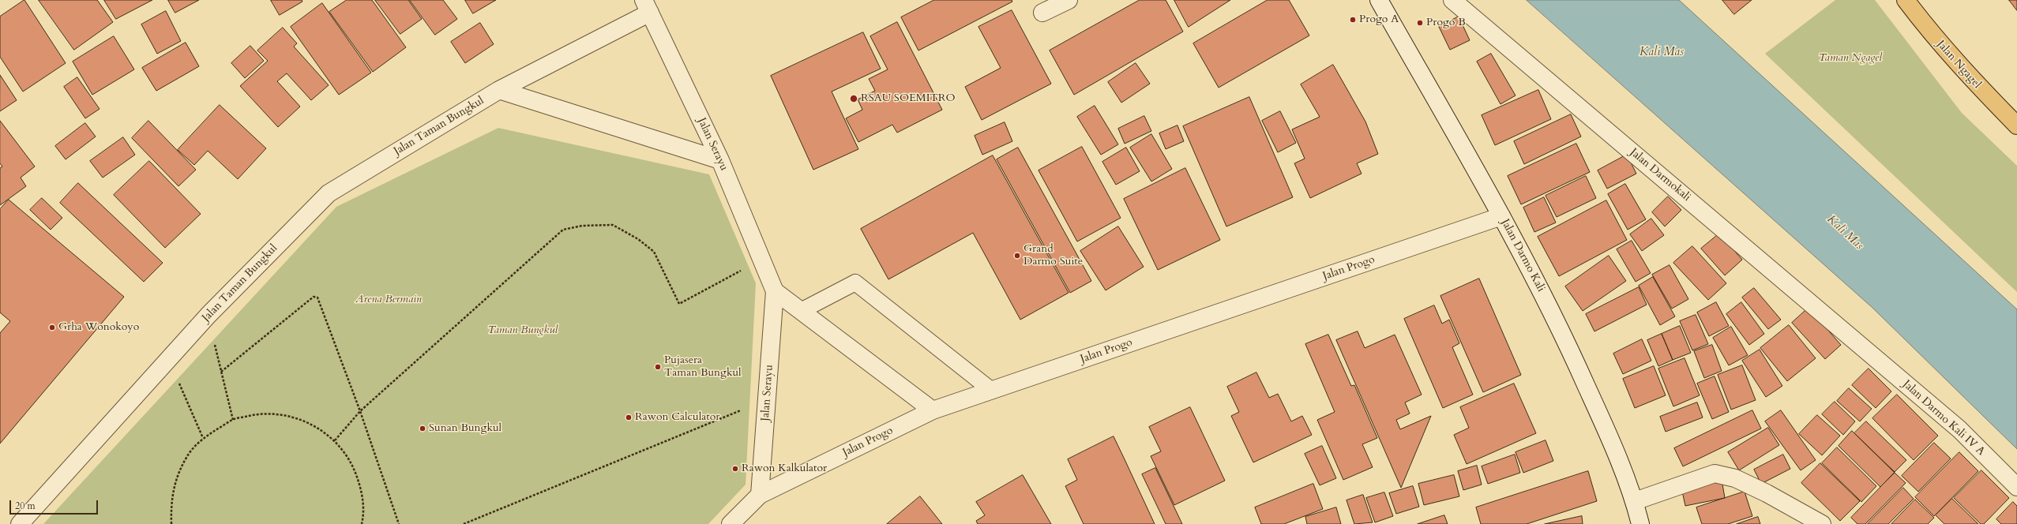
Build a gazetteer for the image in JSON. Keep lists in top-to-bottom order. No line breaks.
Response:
{"streets":{"highway":["Jalan Ngagel"],"street":["Jalan Taman Bungkul","Jalan Serayu","Jalan Darmokali","Jalan Darmo Kali","Jalan Progo","Jalan Darmo Kali IV A"]},"crossings":[["Jalan Taman Bungkul","Jalan Serayu"],["Jalan Serayu","Jalan Progo"],["Jalan Darmokali","Jalan Darmo Kali IV A"],["Jalan Darmo Kali","Jalan Progo"]],"water":["Kali Mas"],"parks":["Taman Ngagel","Arena Bermain","Taman Bungkul"],"places":["Progo A","Progo B","RSAU SOEMITRO","Grand Darmo Suite","Grha Wonokoyo","Pujasera Taman Bungkul","Rawon Calculator","Sunan Bungkul","Rawon Kalkulator"],"scale_bar":"20 m"}
